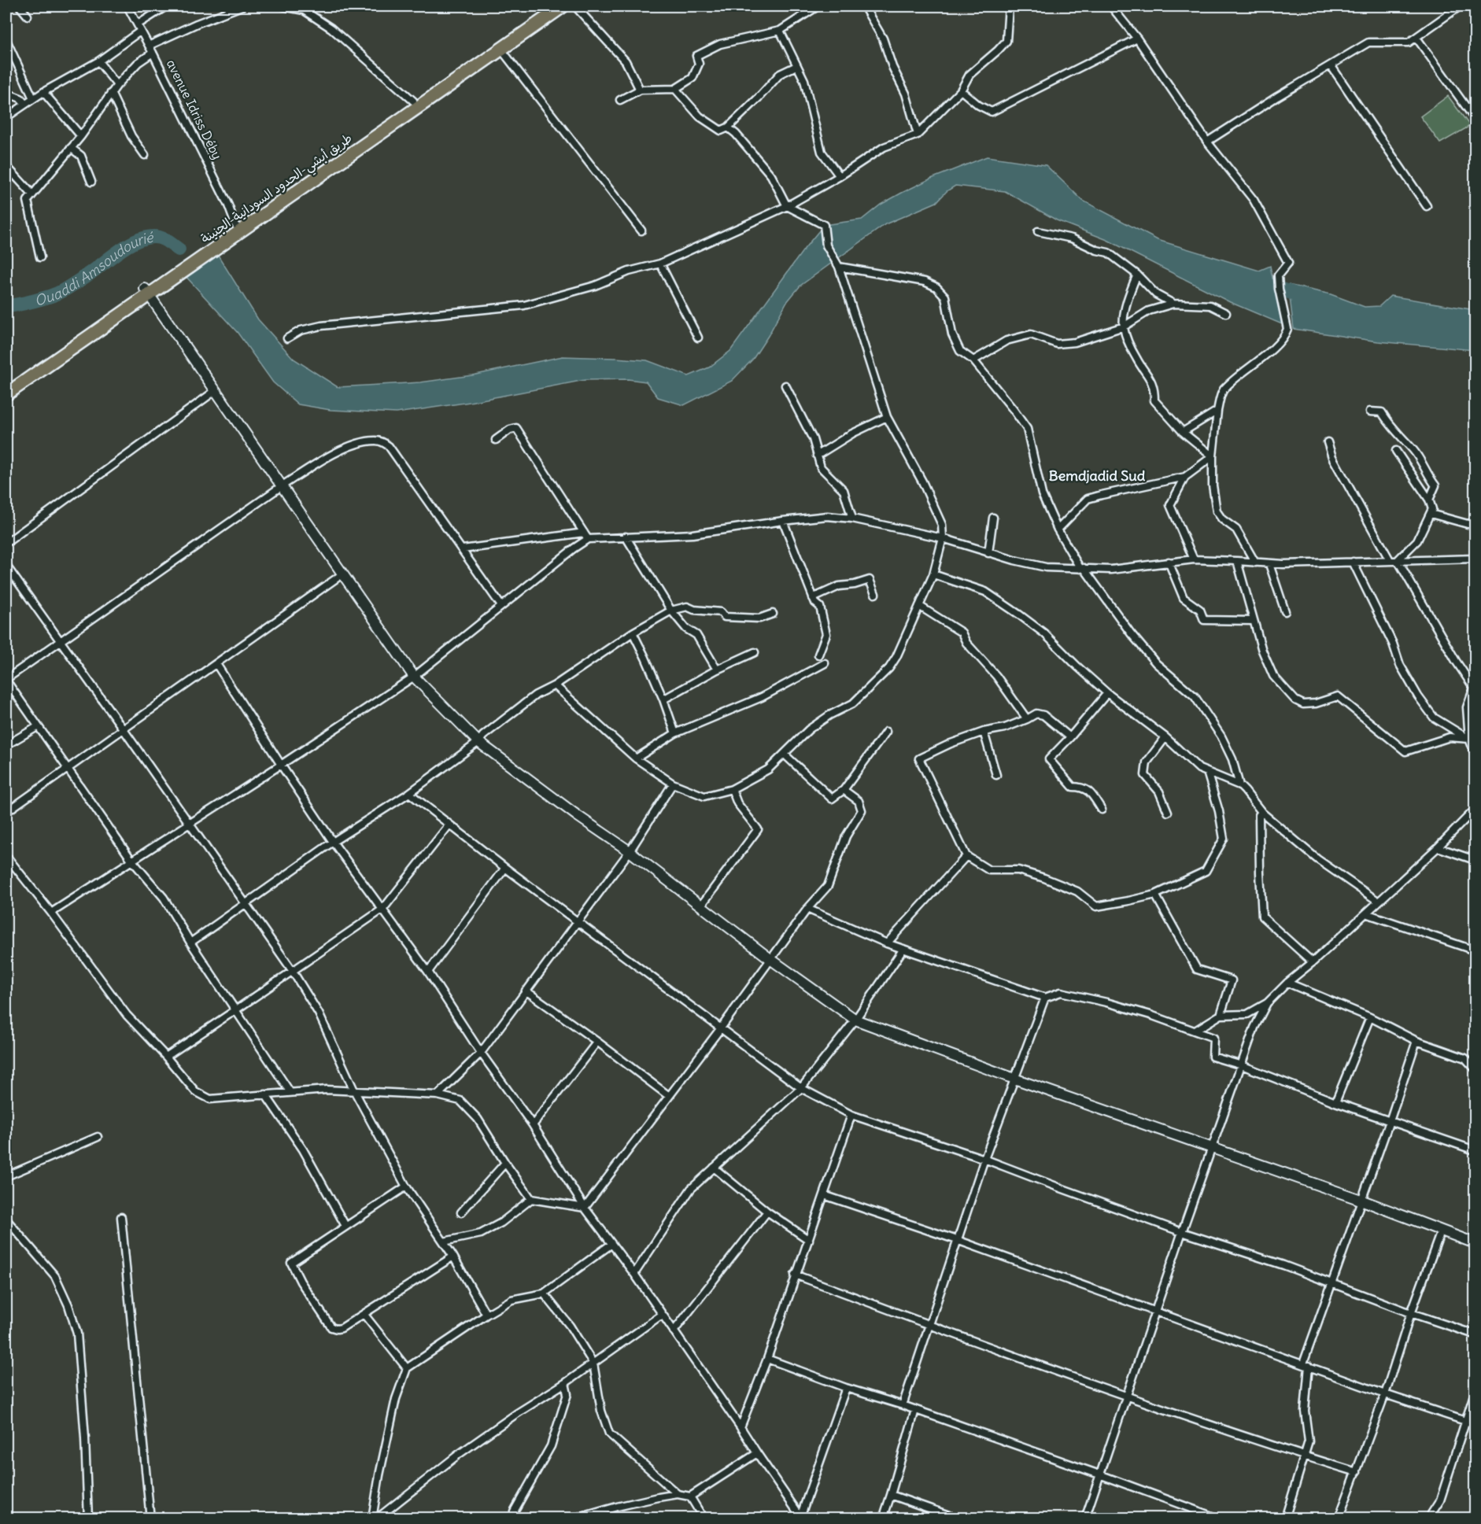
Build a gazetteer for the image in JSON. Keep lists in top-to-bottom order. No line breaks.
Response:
{"streets":{"highway":["طريق أبشي-الحدود السودانية-الجنينة"],"street":["avenue Idriss Déby"]},"crossings":[["avenue Idriss Déby","طريق أبشي-الحدود السودانية-الجنينة"]],"districts":["Bemdjadid Sud"],"water":["Ouaddi Amsoudourié"]}
